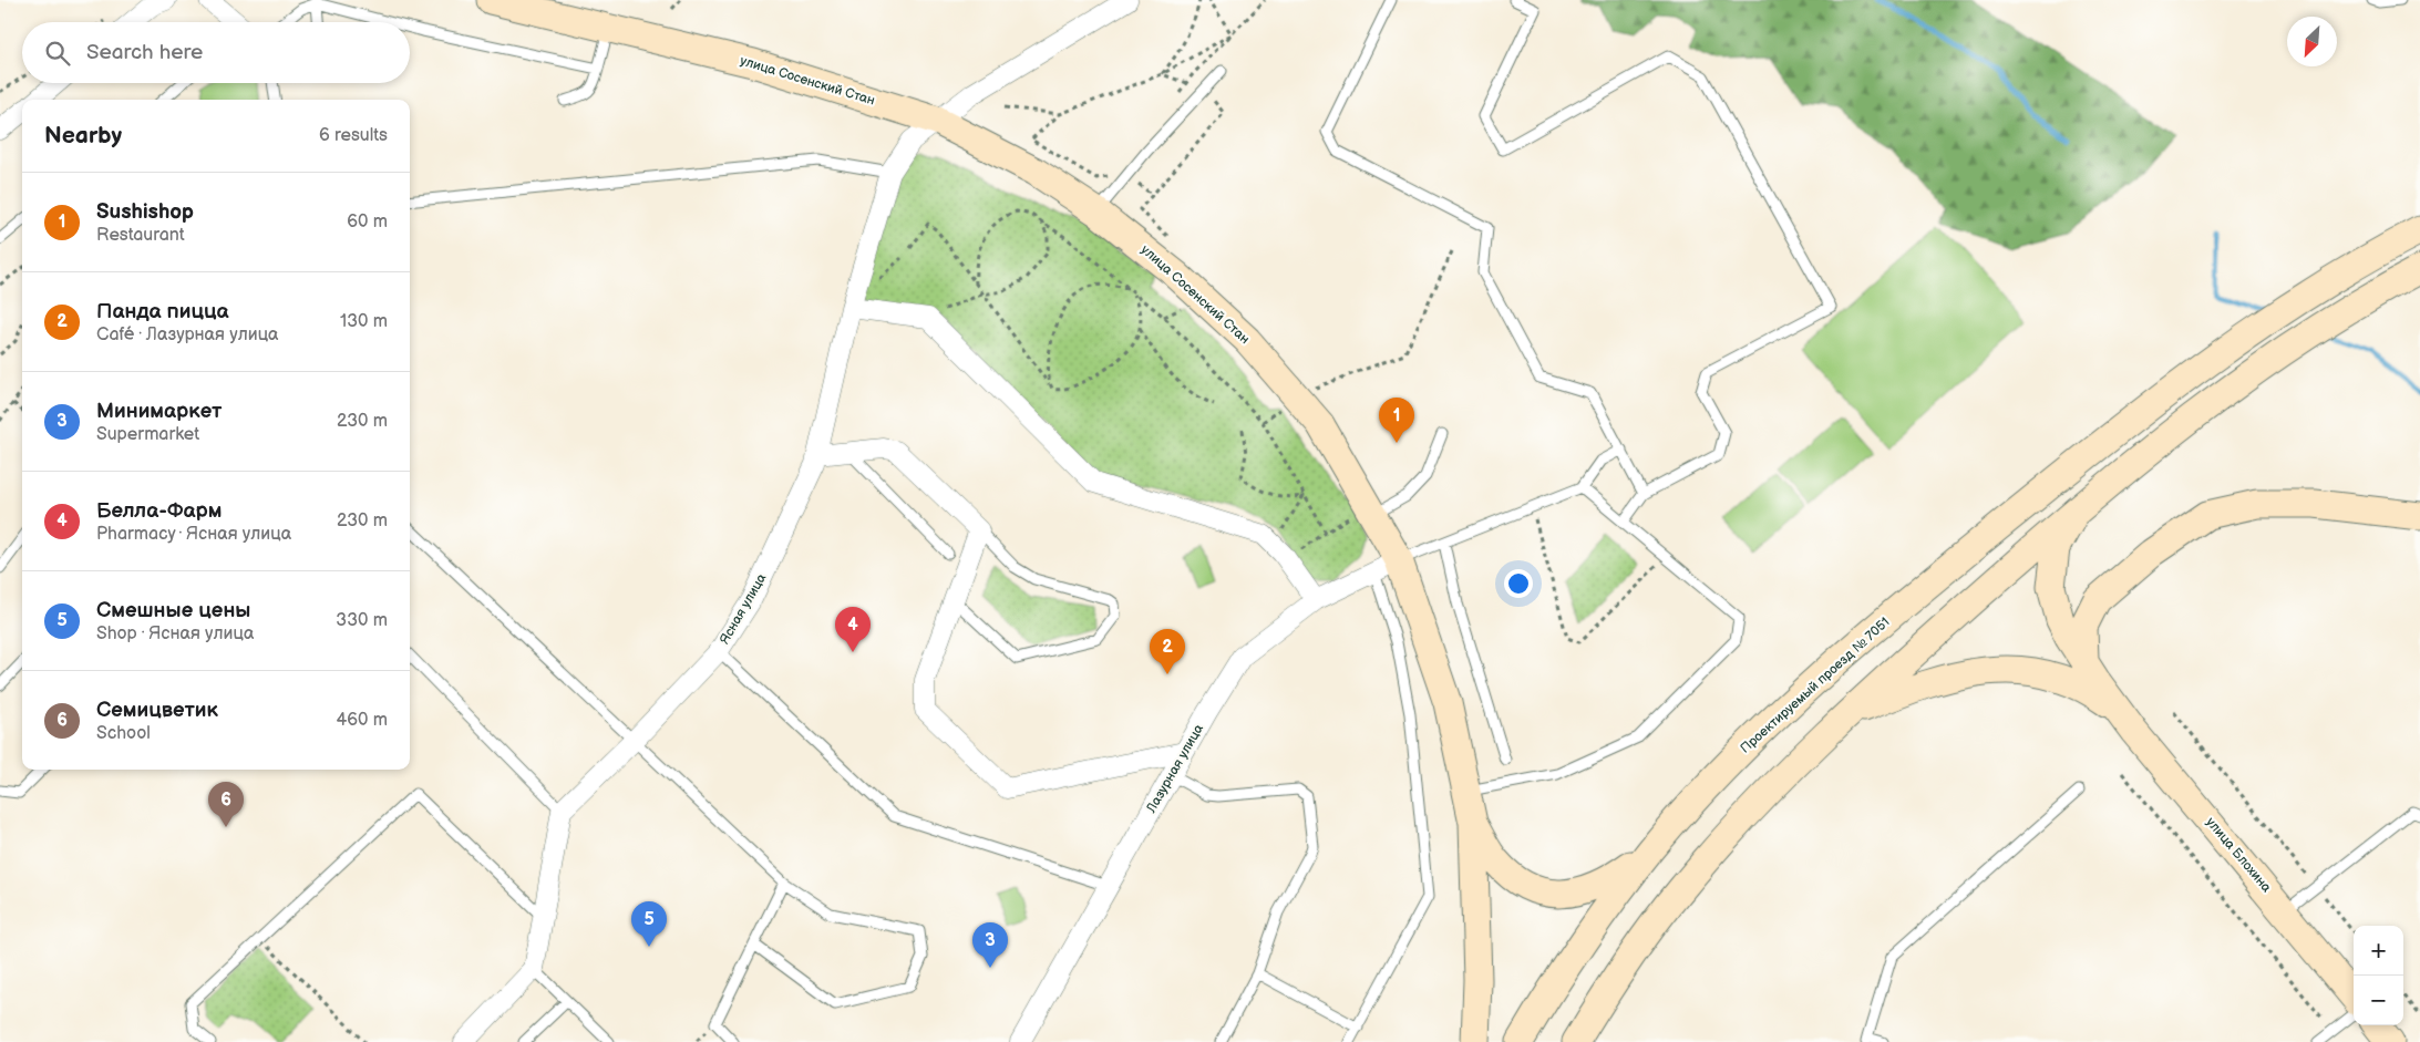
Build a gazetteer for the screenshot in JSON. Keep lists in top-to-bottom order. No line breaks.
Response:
{"streets":{"street":["улица Сосенский Стан","Ясная улица","Проектируемый проезд № 7051","Лазурная улица","улица Блохина"]},"crossings":[["улица Сосенский Стан","Ясная улица"],["улица Сосенский Стан","Лазурная улица"]],"north":"bottom left","page":{"search":"Search here","heading":["Nearby","6 results"],"list":[{"mark":"1","name":"Sushishop","note":"Restaurant","value":"60 m"},{"mark":"2","name":"Панда пицца","note":"Café · Лазурная улица","value":"130 m"},{"mark":"3","name":"Минимаркет","note":"Supermarket","value":"230 m"},{"mark":"4","name":"Белла-Фарм","note":"Pharmacy · Ясная улица","value":"230 m"},{"mark":"5","name":"Смешные цены","note":"Shop · Ясная улица","value":"330 m"},{"mark":"6","name":"Семицветик","note":"School","value":"460 m"}],"pins":["1","4","2","6","5","3"],"map_buttons":["+","−"]}}
